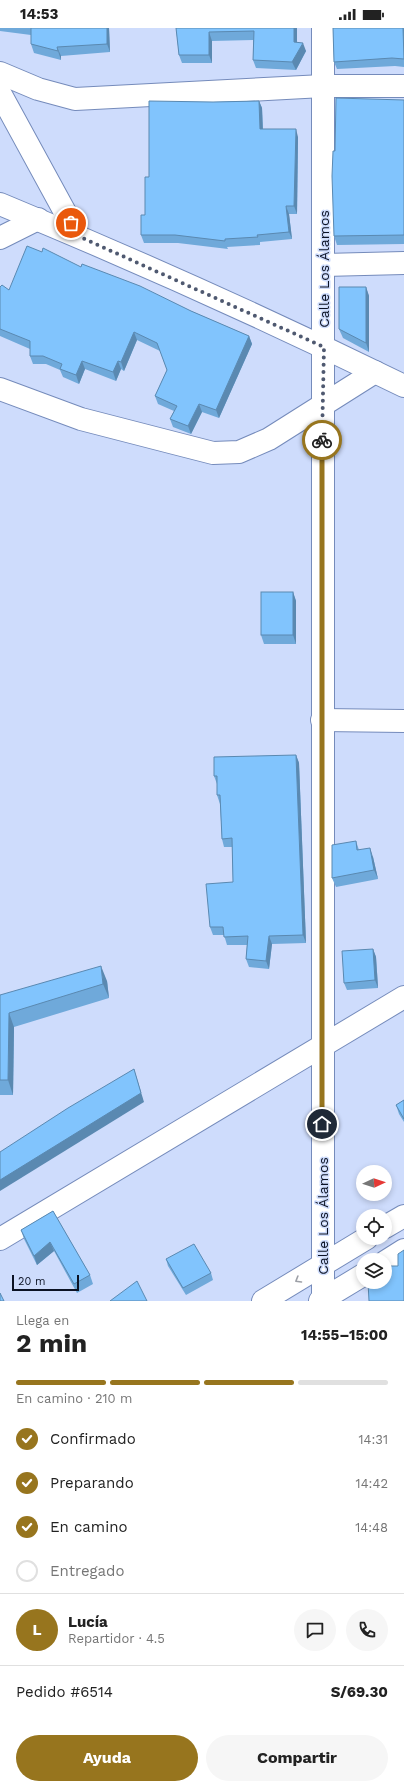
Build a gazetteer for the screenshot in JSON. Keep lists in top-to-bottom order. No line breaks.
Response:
{"streets":{"street":["Calle Los Álamos"]},"scale_bar":"20 m","north":"right","page":{"status":"14:53","scale":"20 m","heading":["2 min","Llega en","14:55–15:00"],"panel":["Lucía","Repartidor · 4.5","Pedido #6514","S/69.30"],"bar":"En camino · 210 m","list":[["Confirmado","14:31"],["Preparando","14:42"],["En camino","14:48"],"Entregado"],"round":"L","buttons":["Ayuda","Compartir"]}}
